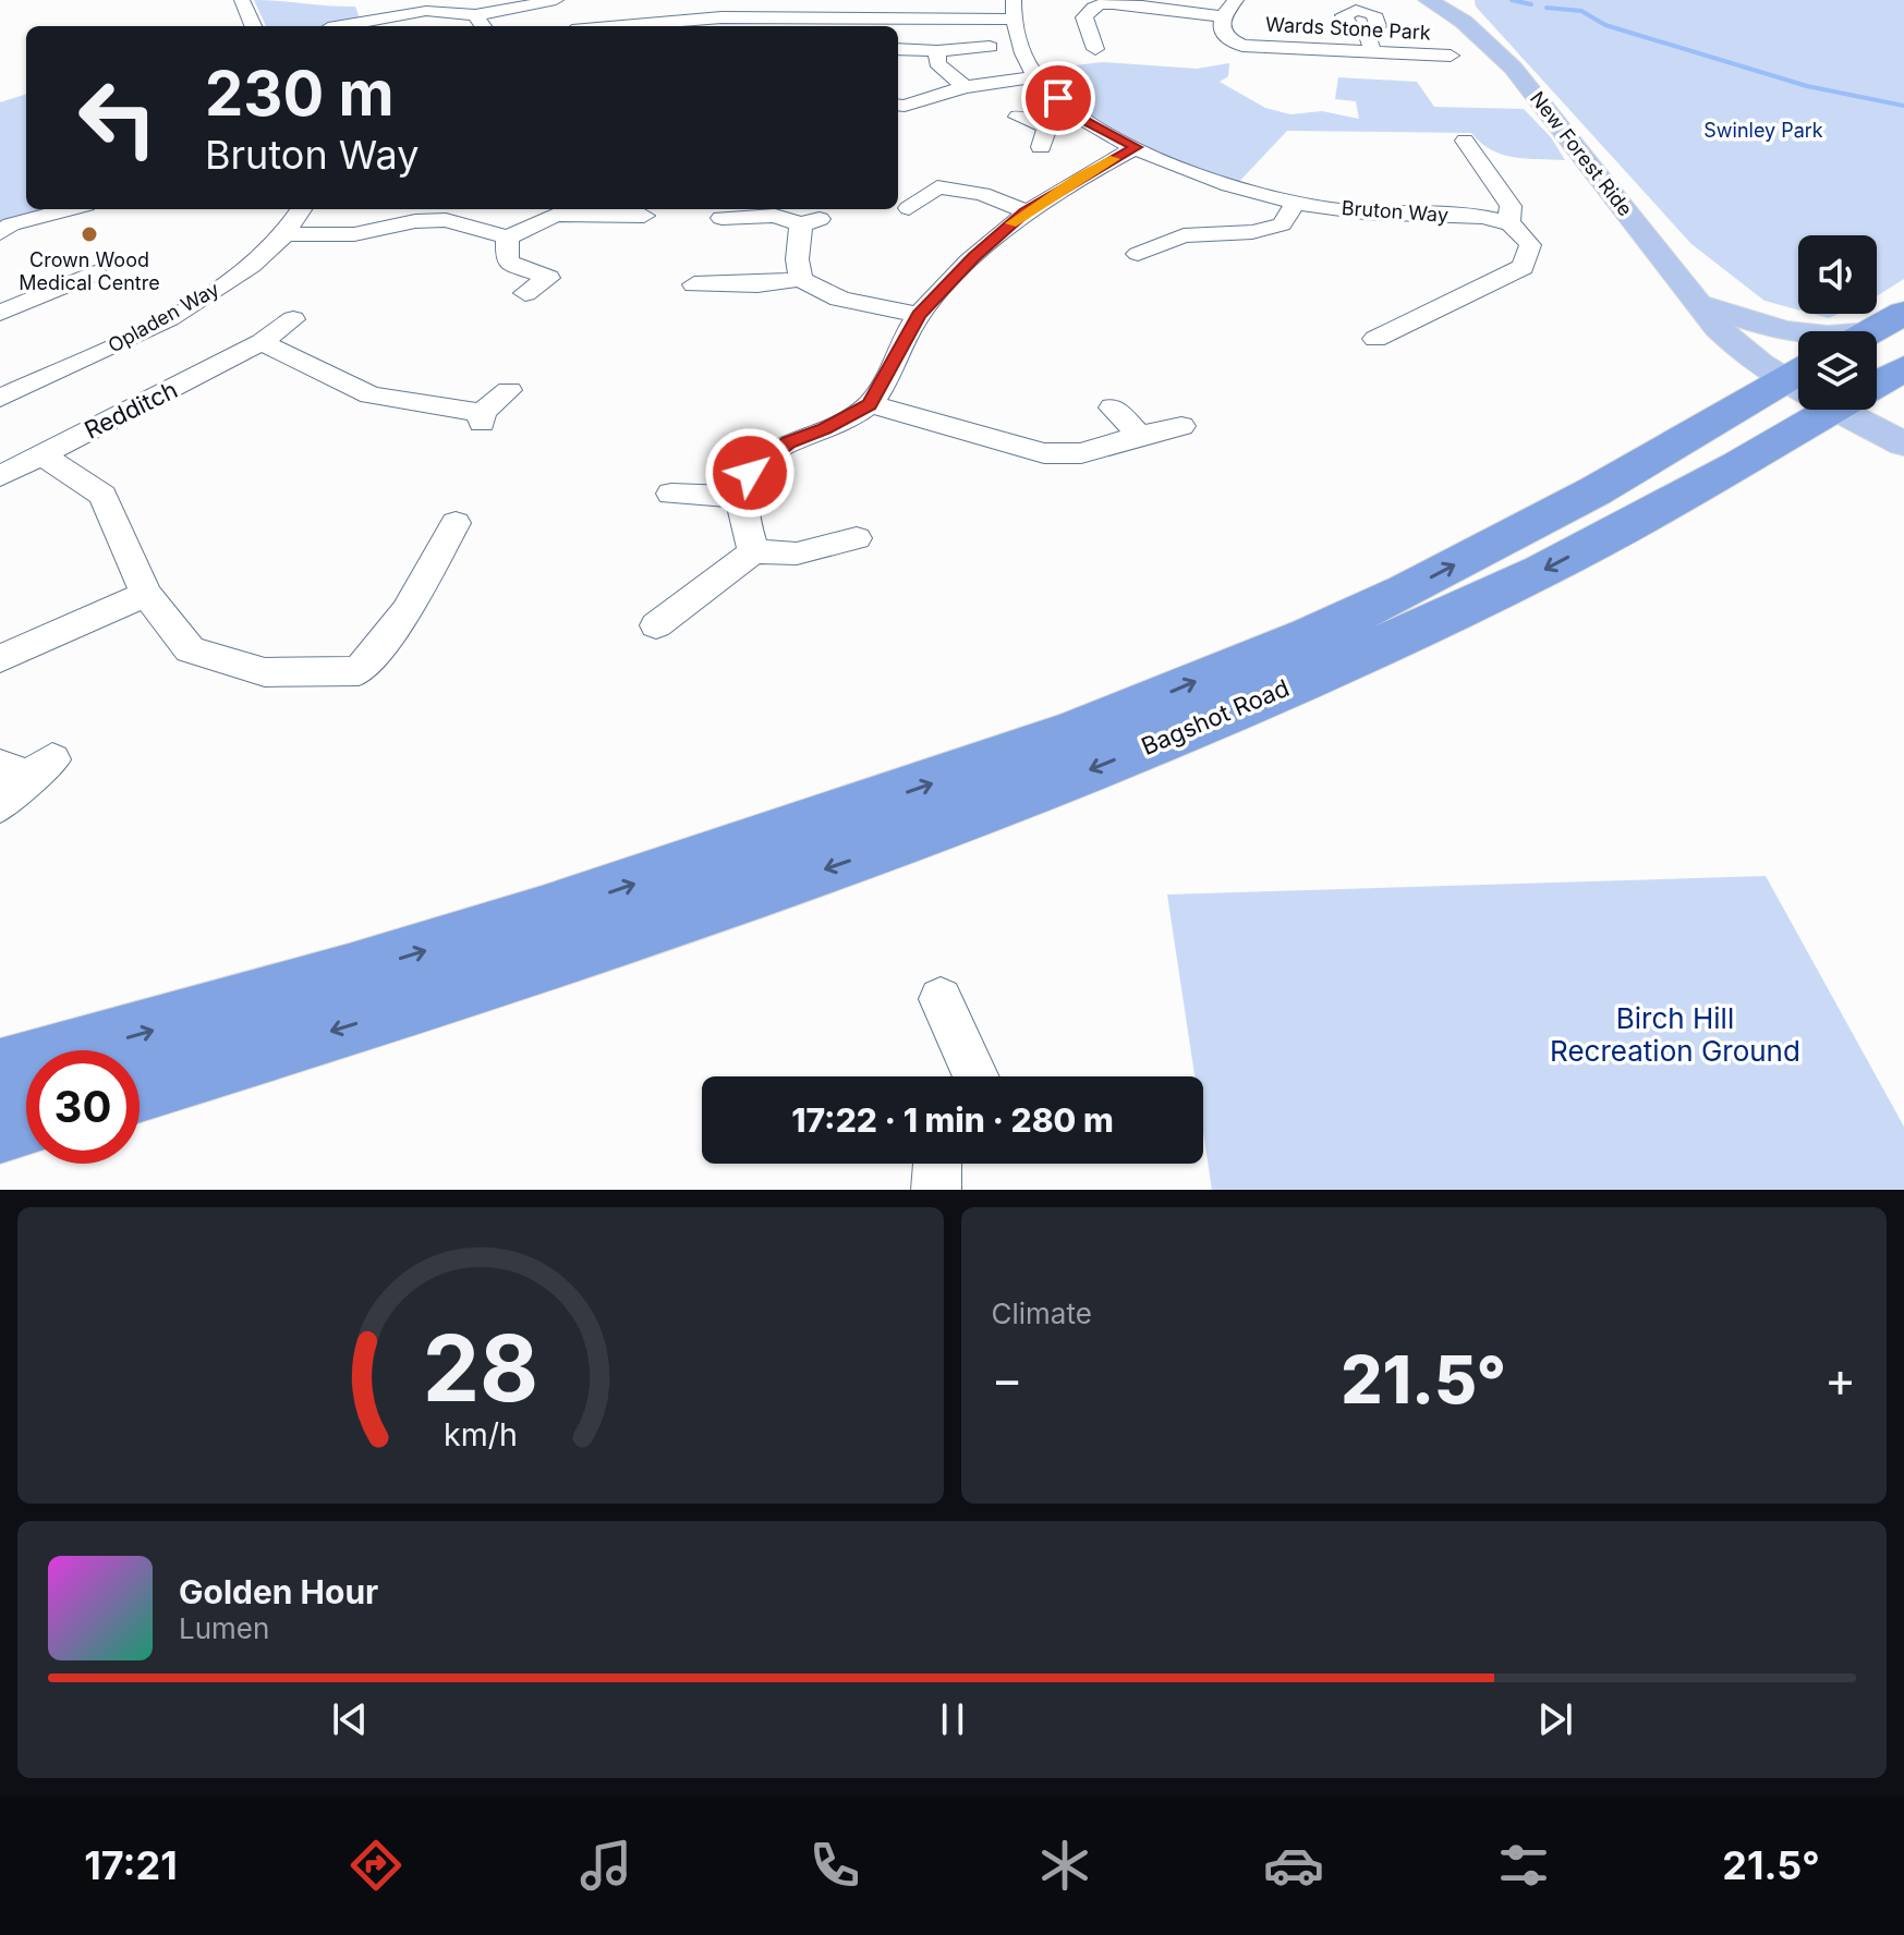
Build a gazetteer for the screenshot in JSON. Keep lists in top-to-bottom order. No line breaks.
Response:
{"streets":{"highway":["Bagshot Road"],"main road":["New Forest Ride"],"street":["Wards Stone Park","Bruton Way","Opladen Way","Redditch"]},"parks":["Swinley Park","Birch Hill Recreation Ground"],"places":["Crown Wood Medical Centre"],"page":{"turn":["230 m","Bruton Way"],"limit":"30","trip":"17:22 · 1 min · 280 m","tile":"Climate","heat":["−","21.5°","+"],"song":["Golden Hour","Lumen"],"tabs":["17:21","21.5°"],"gauge":["28","km/h"]}}
